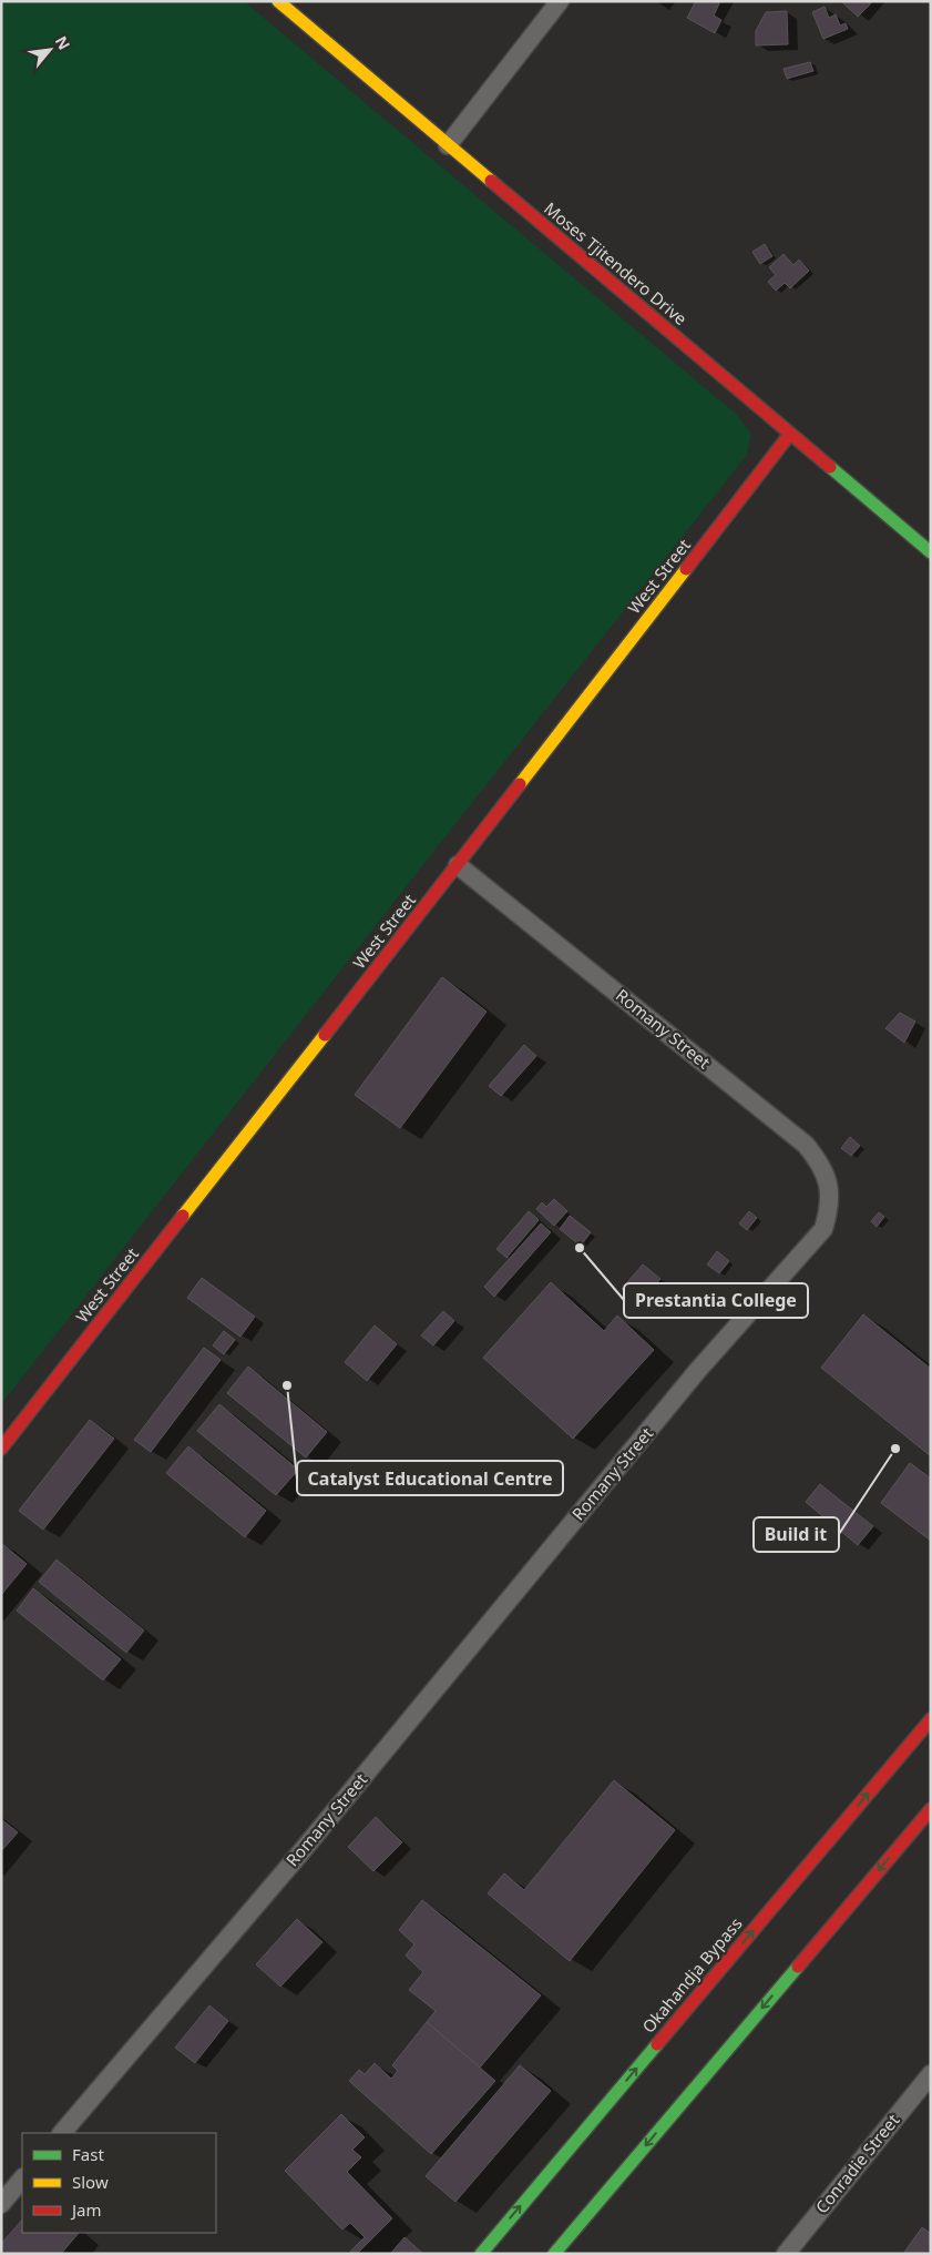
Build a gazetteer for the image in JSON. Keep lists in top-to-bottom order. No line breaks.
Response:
{"streets":{"main road":["Moses Tjitendero Drive","West Street","Okahandja Bypass"],"street":["Romany Street","Conradie Street"]},"crossings":[["Moses Tjitendero Drive","West Street"],["West Street","Romany Street"]],"places":["Prestantia College","Catalyst Educational Centre","Build it"],"legend":["Fast","Slow","Jam"],"north":"top right"}
